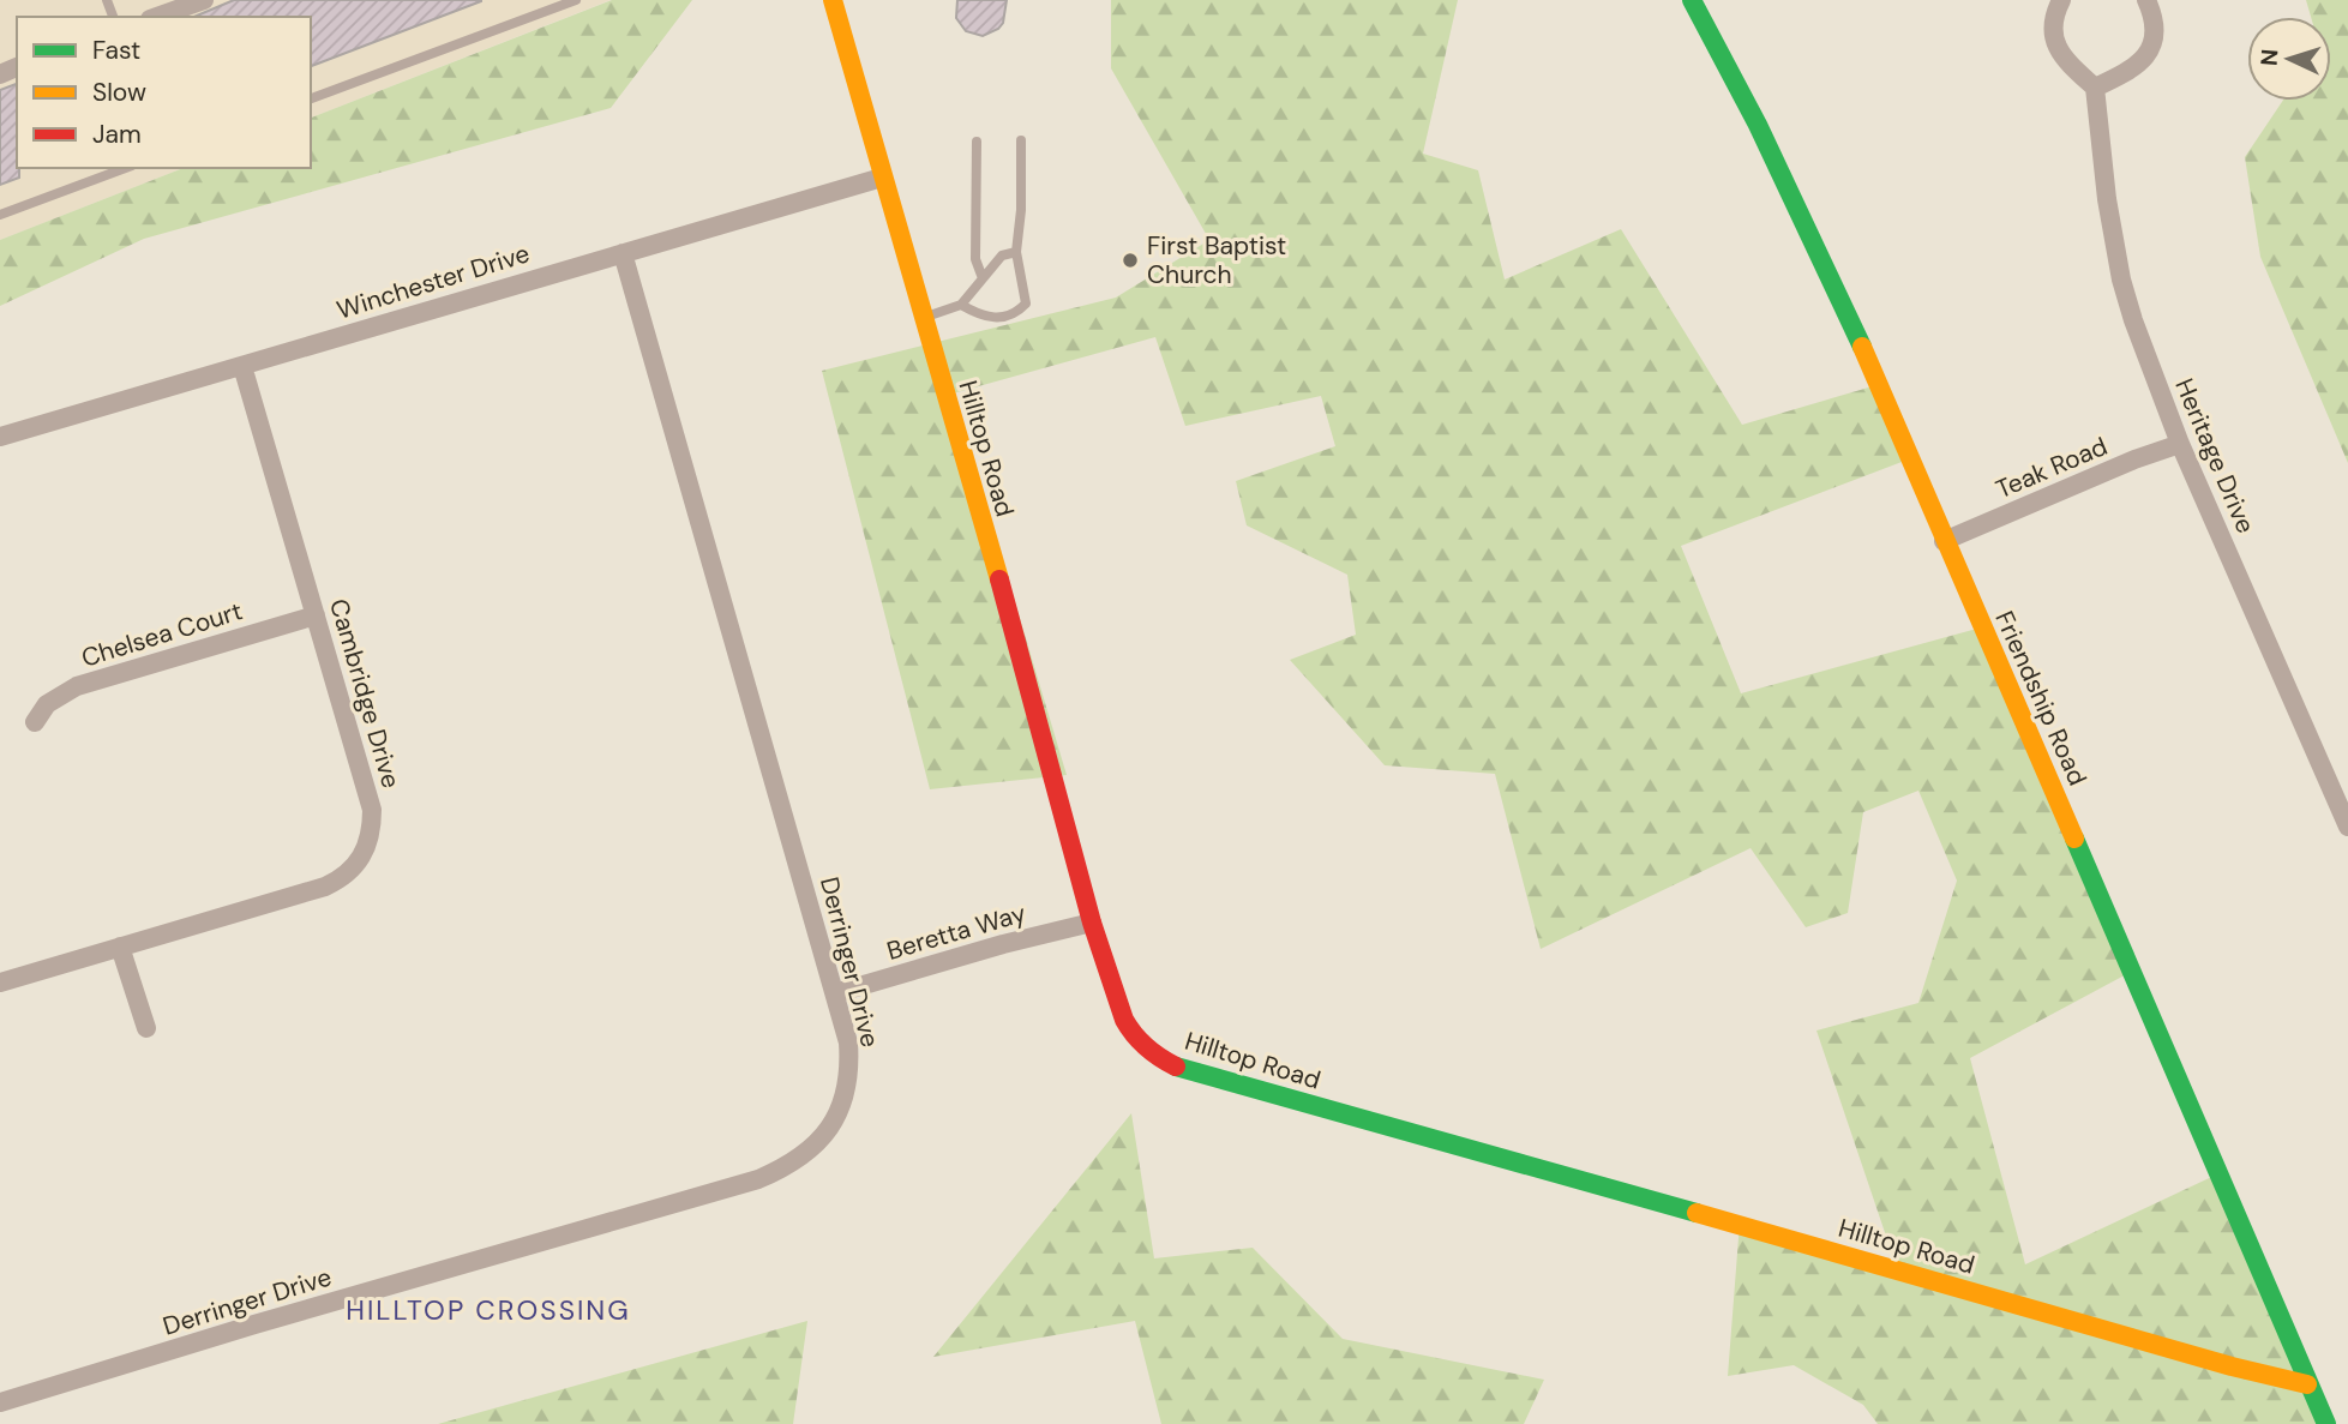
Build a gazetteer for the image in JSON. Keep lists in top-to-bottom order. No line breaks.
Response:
{"streets":{"street":["Winchester Drive","Hilltop Road","Heritage Drive","Teak Road","Chelsea Court","Cambridge Drive","Friendship Road","Beretta Way","Derringer Drive"]},"crossings":[["Winchester Drive","Hilltop Road"],["Winchester Drive","Cambridge Drive"],["Winchester Drive","Derringer Drive"],["Hilltop Road","Friendship Road"],["Hilltop Road","Beretta Way"],["Heritage Drive","Teak Road"],["Teak Road","Friendship Road"],["Chelsea Court","Cambridge Drive"],["Beretta Way","Derringer Drive"]],"districts":["HILLTOP CROSSING"],"places":["First Baptist Church"],"legend":["Fast","Slow","Jam"],"north":"left"}
